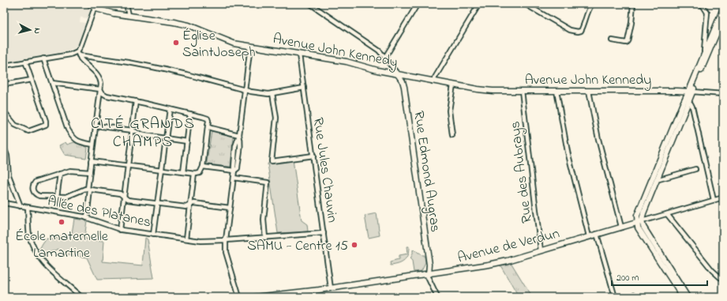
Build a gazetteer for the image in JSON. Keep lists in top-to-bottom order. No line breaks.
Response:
{"streets":{"main road":["Avenue John Kennedy","Rue Edmond Augras","Avenue de Verdun"],"street":["Rue Jules Chauvin","Rue des Aubrays","Allée des Platanes"]},"crossings":[["Avenue John Kennedy","Rue Jules Chauvin"],["Avenue John Kennedy","Rue Edmond Augras"],["Avenue John Kennedy","Rue des Aubrays"],["Rue Jules Chauvin","Allée des Platanes"],["Rue Jules Chauvin","Avenue de Verdun"],["Rue Edmond Augras","Avenue de Verdun"],["Rue des Aubrays","Avenue de Verdun"]],"districts":["CITÉ GRANDS CHAMPS"],"places":["Église SaintJoseph","École maternelle Lamartine","SAMU - Centre 15"],"scale_bar":"200 m","north":"right"}
